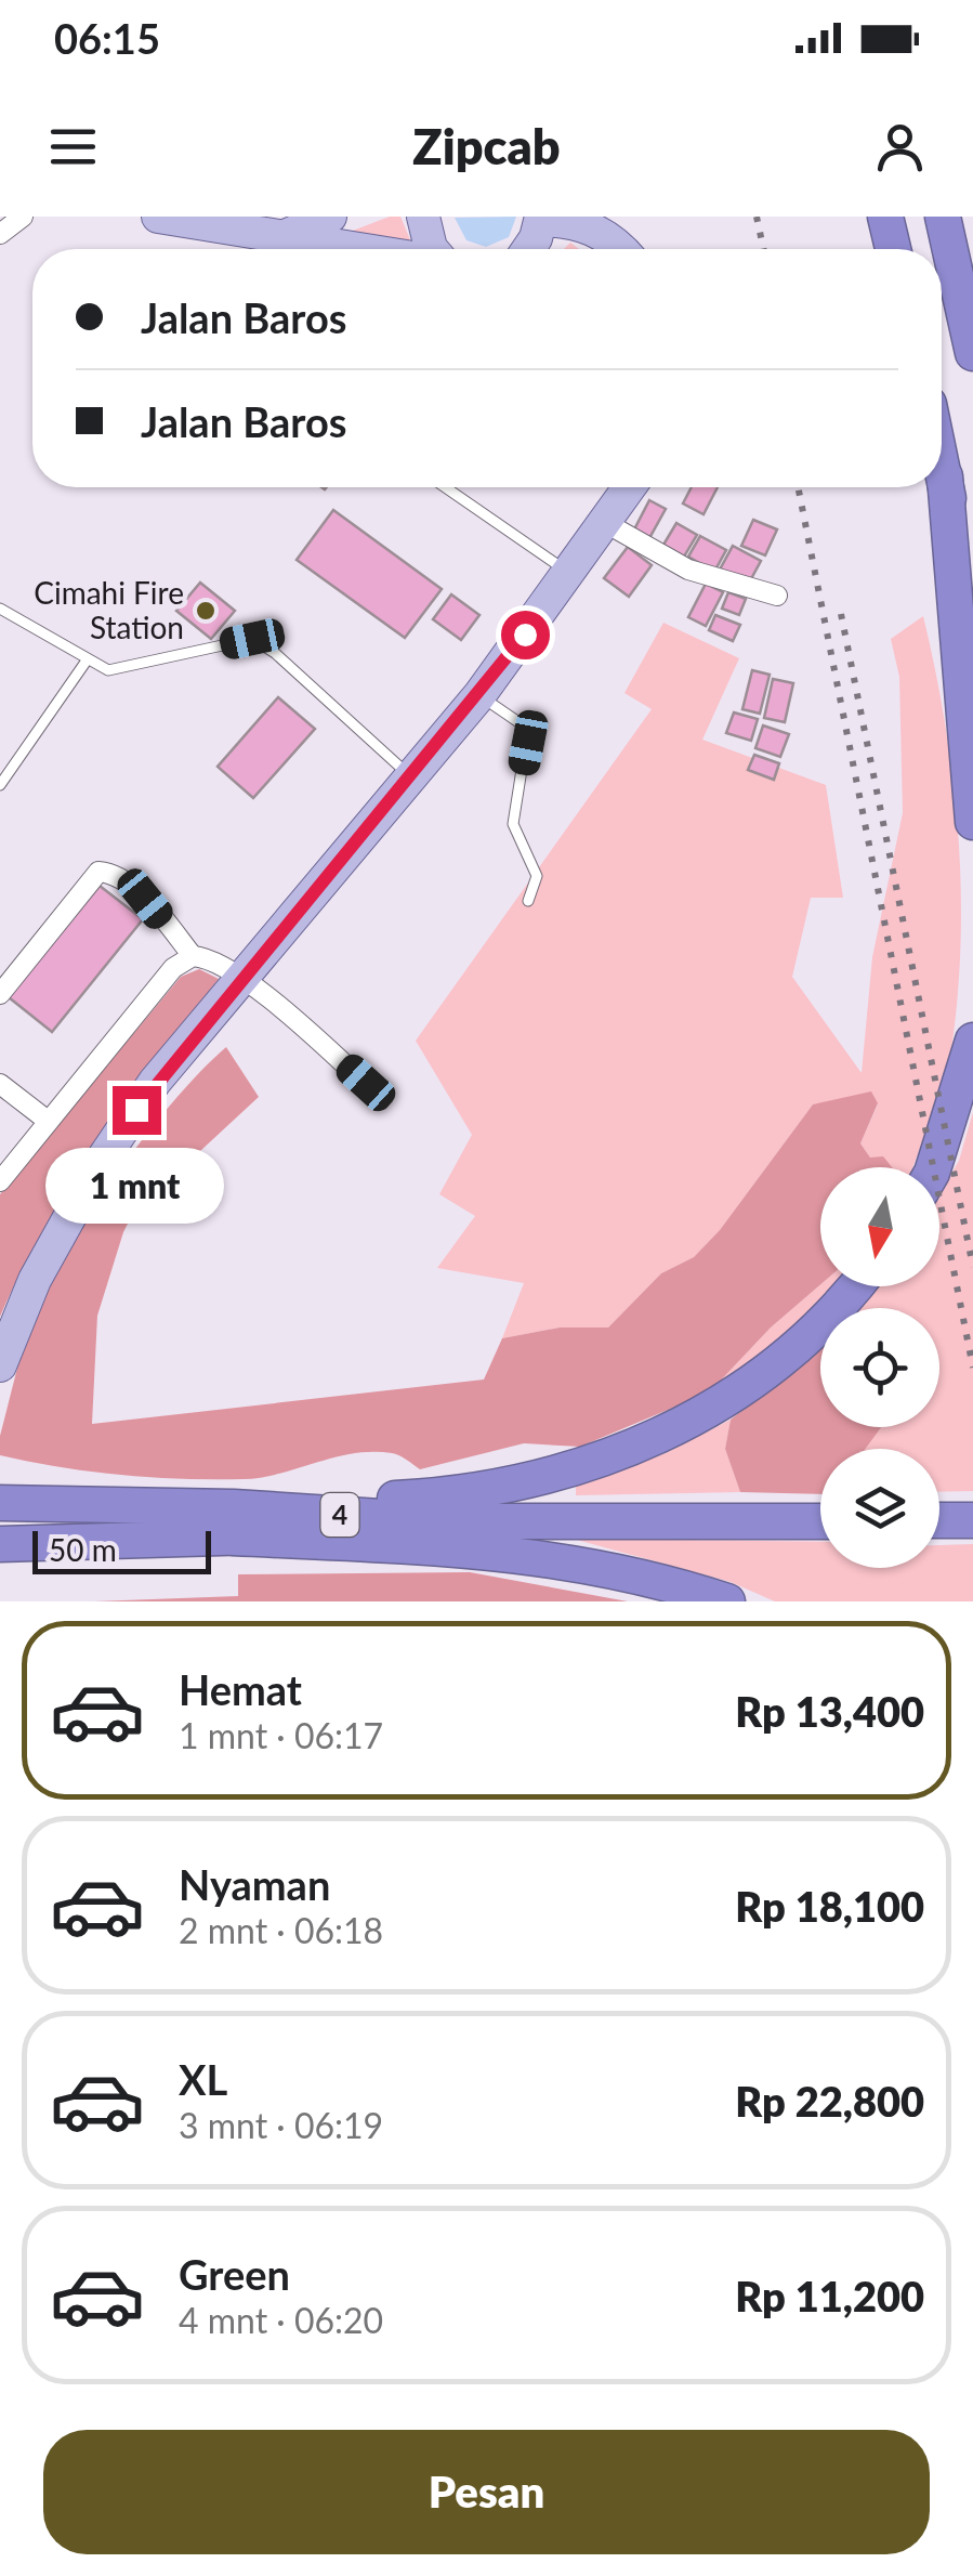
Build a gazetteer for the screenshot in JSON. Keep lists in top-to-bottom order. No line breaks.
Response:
{"streets":{"highway":["4"]},"places":["Cimahi Fire Station"],"scale_bar":"50 m","north":"bottom","page":{"status":"06:15","header":"Zipcab","banner":["Jalan Baros","Jalan Baros"],"bubble":"1 mnt","scale":"50 m","list":[{"name":"Hemat","note":"1 mnt · 06:17","value":"Rp 13,400"},{"name":"Nyaman","note":"2 mnt · 06:18","value":"Rp 18,100"},{"name":"XL","note":"3 mnt · 06:19","value":"Rp 22,800"},{"name":"Green","note":"4 mnt · 06:20","value":"Rp 11,200"}],"buttons":"Pesan"}}
